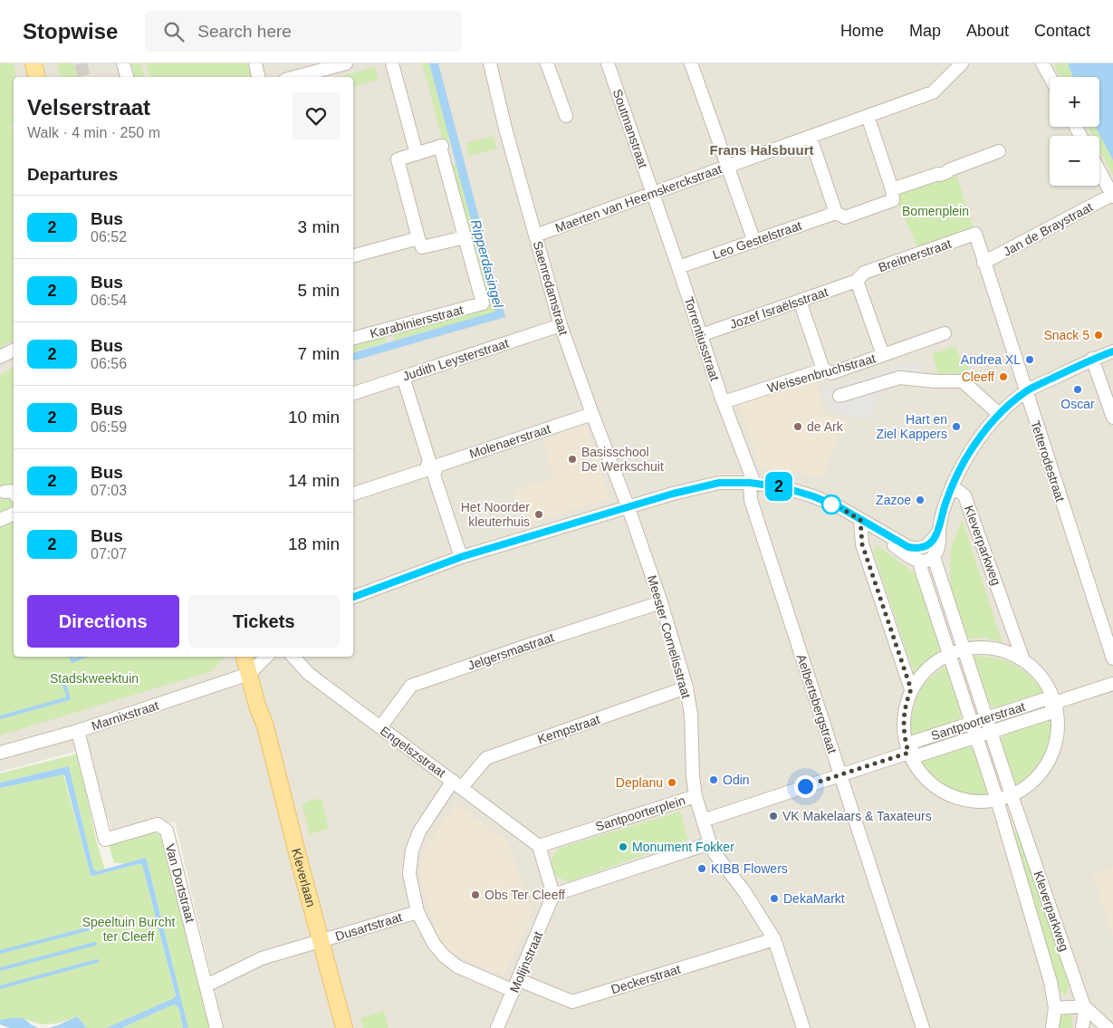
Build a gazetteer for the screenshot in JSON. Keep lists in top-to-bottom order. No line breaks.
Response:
{"streets":{"main road":["Kleverlaan"],"street":["Soutmanstraat","Maerten van Heemskerckstraat","Jan de Braystraat","Leo Gestelstraat","Breitnerstraat","Saenredamstraat","Jozef Israëlsstraat","Karabiniersstraat","Torrentiusstraat","Judith Leysterstraat","Weissenbruchstraat","Molenaerstraat","Tetterodestraat","Kleverparkweg","Meester Cornelisstraat","Jelgersmastraat","Aelbertsbergstraat","Marnixstraat","Santpoorterstraat","Kempstraat","Engelszstraat","Santpoorterplein","Van Dortstraat","Dusartstraat","Molijnstraat","Deckerstraat"]},"crossings":[["Soutmanstraat","Maerten van Heemskerckstraat"],["Soutmanstraat","Torrentiusstraat"],["Maerten van Heemskerckstraat","Saenredamstraat"],["Maerten van Heemskerckstraat","Torrentiusstraat"],["Jan de Braystraat","Tetterodestraat"],["Leo Gestelstraat","Torrentiusstraat"],["Breitnerstraat","Jozef Israëlsstraat"],["Breitnerstraat","Tetterodestraat"],["Saenredamstraat","Judith Leysterstraat"],["Saenredamstraat","Molenaerstraat"],["Saenredamstraat","Meester Cornelisstraat"],["Jozef Israëlsstraat","Torrentiusstraat"],["Torrentiusstraat","Weissenbruchstraat"],["Torrentiusstraat","Aelbertsbergstraat"],["Tetterodestraat","Kleverparkweg"],["Kleverparkweg","Santpoorterstraat"],["Meester Cornelisstraat","Jelgersmastraat"],["Meester Cornelisstraat","Kempstraat"],["Meester Cornelisstraat","Santpoorterplein"],["Jelgersmastraat","Engelszstraat"],["Aelbertsbergstraat","Santpoorterstraat"],["Marnixstraat","Kleverlaan"],["Marnixstraat","Van Dortstraat"],["Santpoorterstraat","Santpoorterplein"],["Kempstraat","Engelszstraat"],["Kempstraat","Dusartstraat"],["Kempstraat","Deckerstraat"],["Engelszstraat","Santpoorterplein"],["Kleverlaan","Dusartstraat"],["Van Dortstraat","Dusartstraat"],["Dusartstraat","Deckerstraat"],["Molijnstraat","Deckerstraat"]],"districts":["Frans Halsbuurt"],"water":["Ripperdasingel"],"parks":["Bomenplein","Stadskweektuin","Speeltuin Burcht ter Cleeff"],"places":["Snack 5","Andrea XL","Cleeff","Oscar","de Ark","Hart en Ziel Kappers","Basisschool De Werkschuit","Zazoe","Het Noorder kleuterhuis","Odin","Deplanu","VK Makelaars & Taxateurs","Monument Fokker","KIBB Flowers","Obs Ter Cleeff","DekaMarkt"],"lines":["bus line 2"],"page":{"header":"Stopwise","search":"Search here","nav":["Home","Map","About","Contact"],"on_map":"2","map_buttons":["+","−"],"heading":[["Velserstraat","Walk · 4 min · 250 m"],"Departures"],"list":[{"mark":"2","name":"Bus","note":"06:52","value":"3 min"},{"mark":"2","name":"Bus","note":"06:54","value":"5 min"},{"mark":"2","name":"Bus","note":"06:56","value":"7 min"},{"mark":"2","name":"Bus","note":"06:59","value":"10 min"},{"mark":"2","name":"Bus","note":"07:03","value":"14 min"},{"mark":"2","name":"Bus","note":"07:07","value":"18 min"}],"buttons":["Directions","Tickets"]}}
